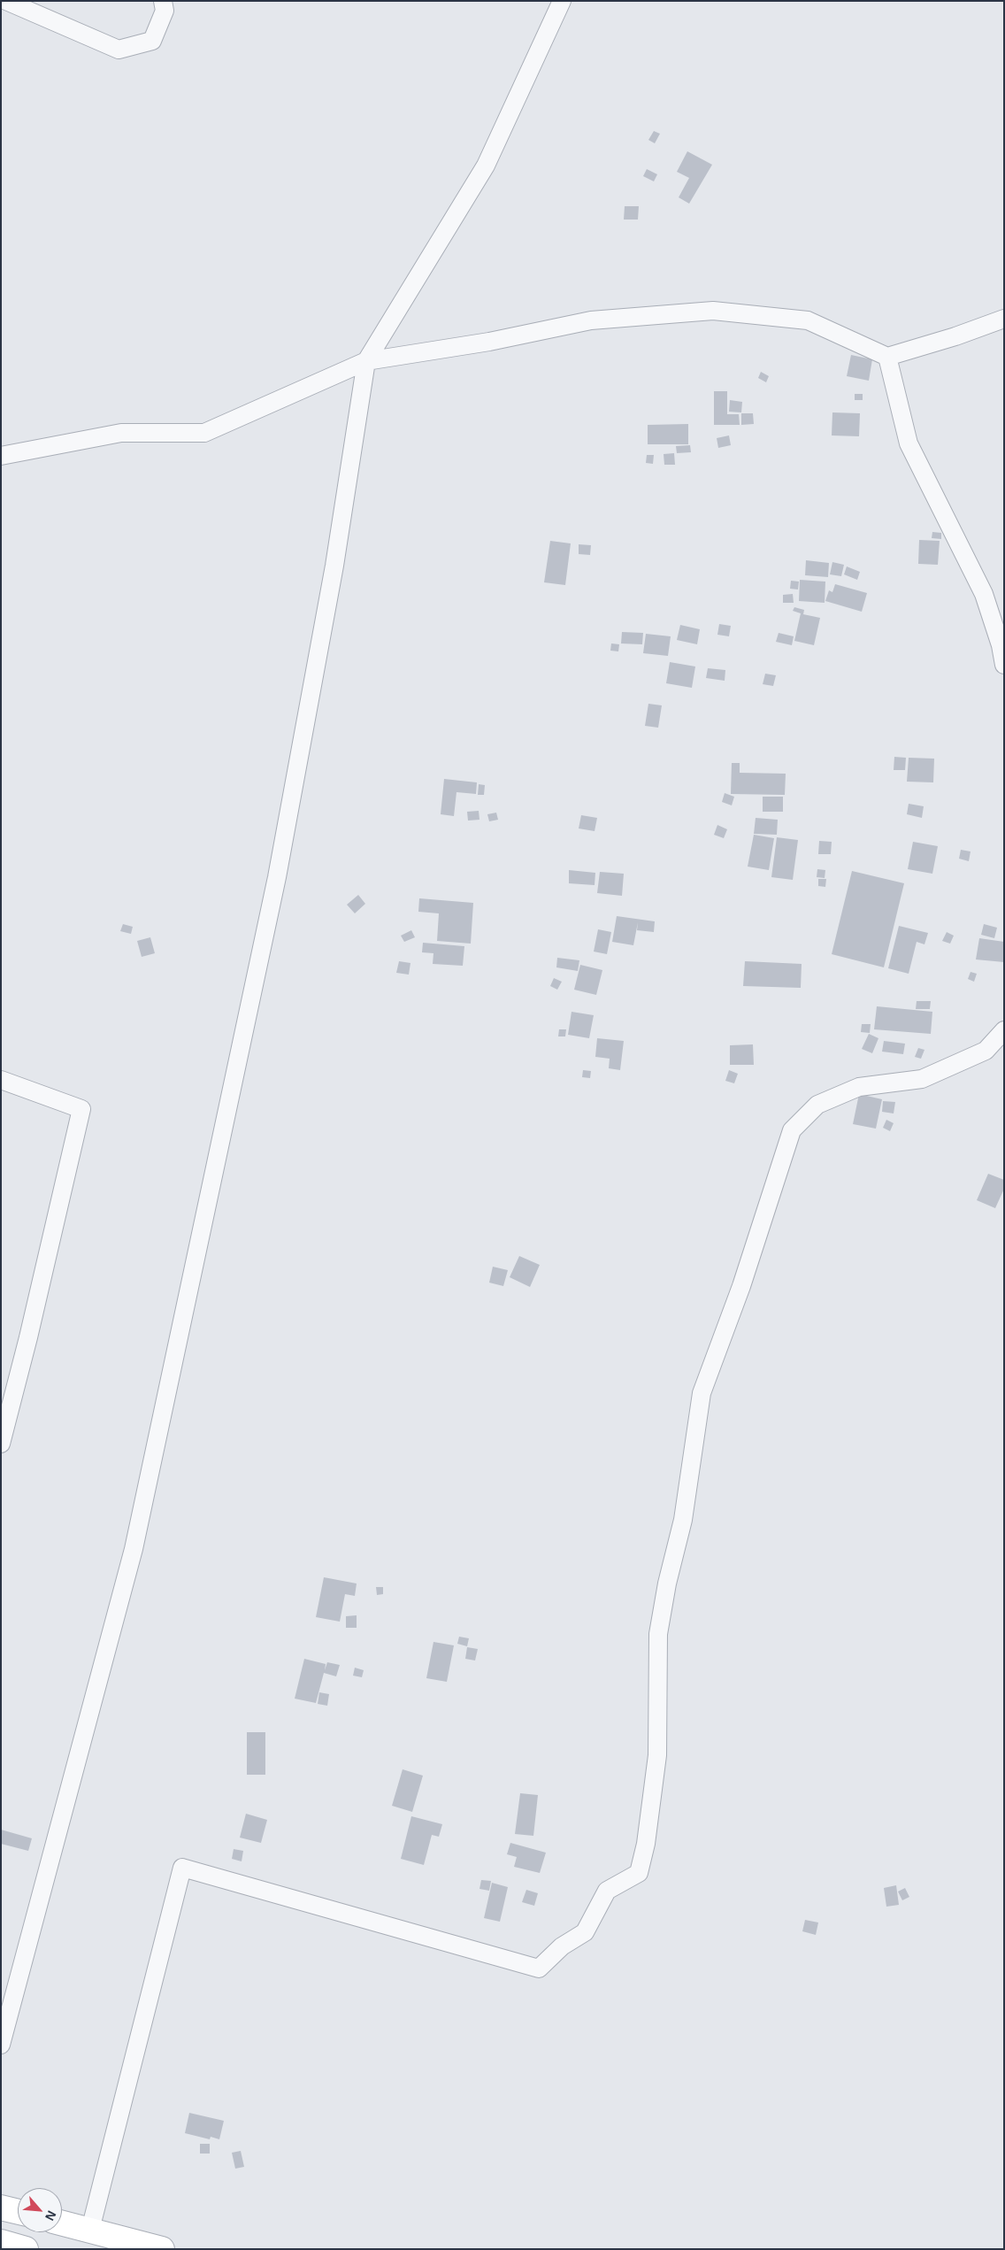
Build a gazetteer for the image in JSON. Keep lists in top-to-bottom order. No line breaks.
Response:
{"north":"bottom right"}
